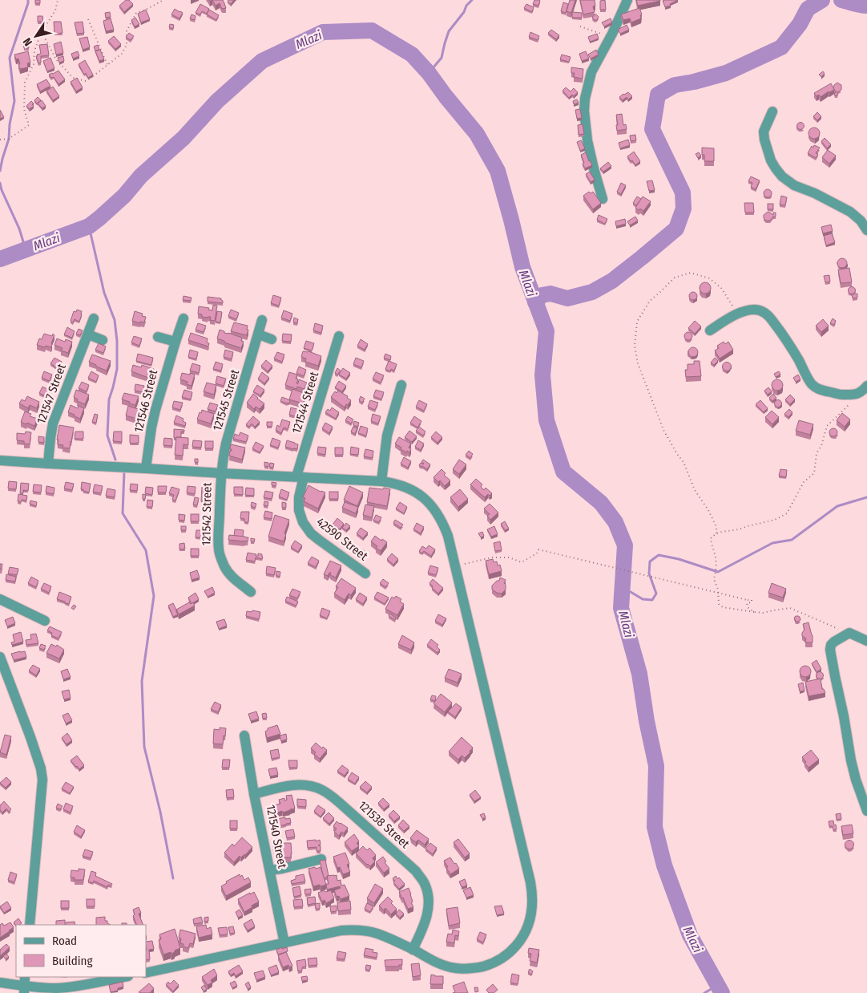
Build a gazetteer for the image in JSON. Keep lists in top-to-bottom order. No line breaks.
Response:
{"streets":{"street":["121547 Street","121545 Street","121546 Street","121544 Street","121542 Street","42590 Street","121538 Street","121540 Street"]},"crossings":[["121545 Street","121542 Street"],["121544 Street","42590 Street"],["121538 Street","121540 Street"]],"water":["Mlazi"],"legend":["Road","Building"],"north":"bottom left"}
